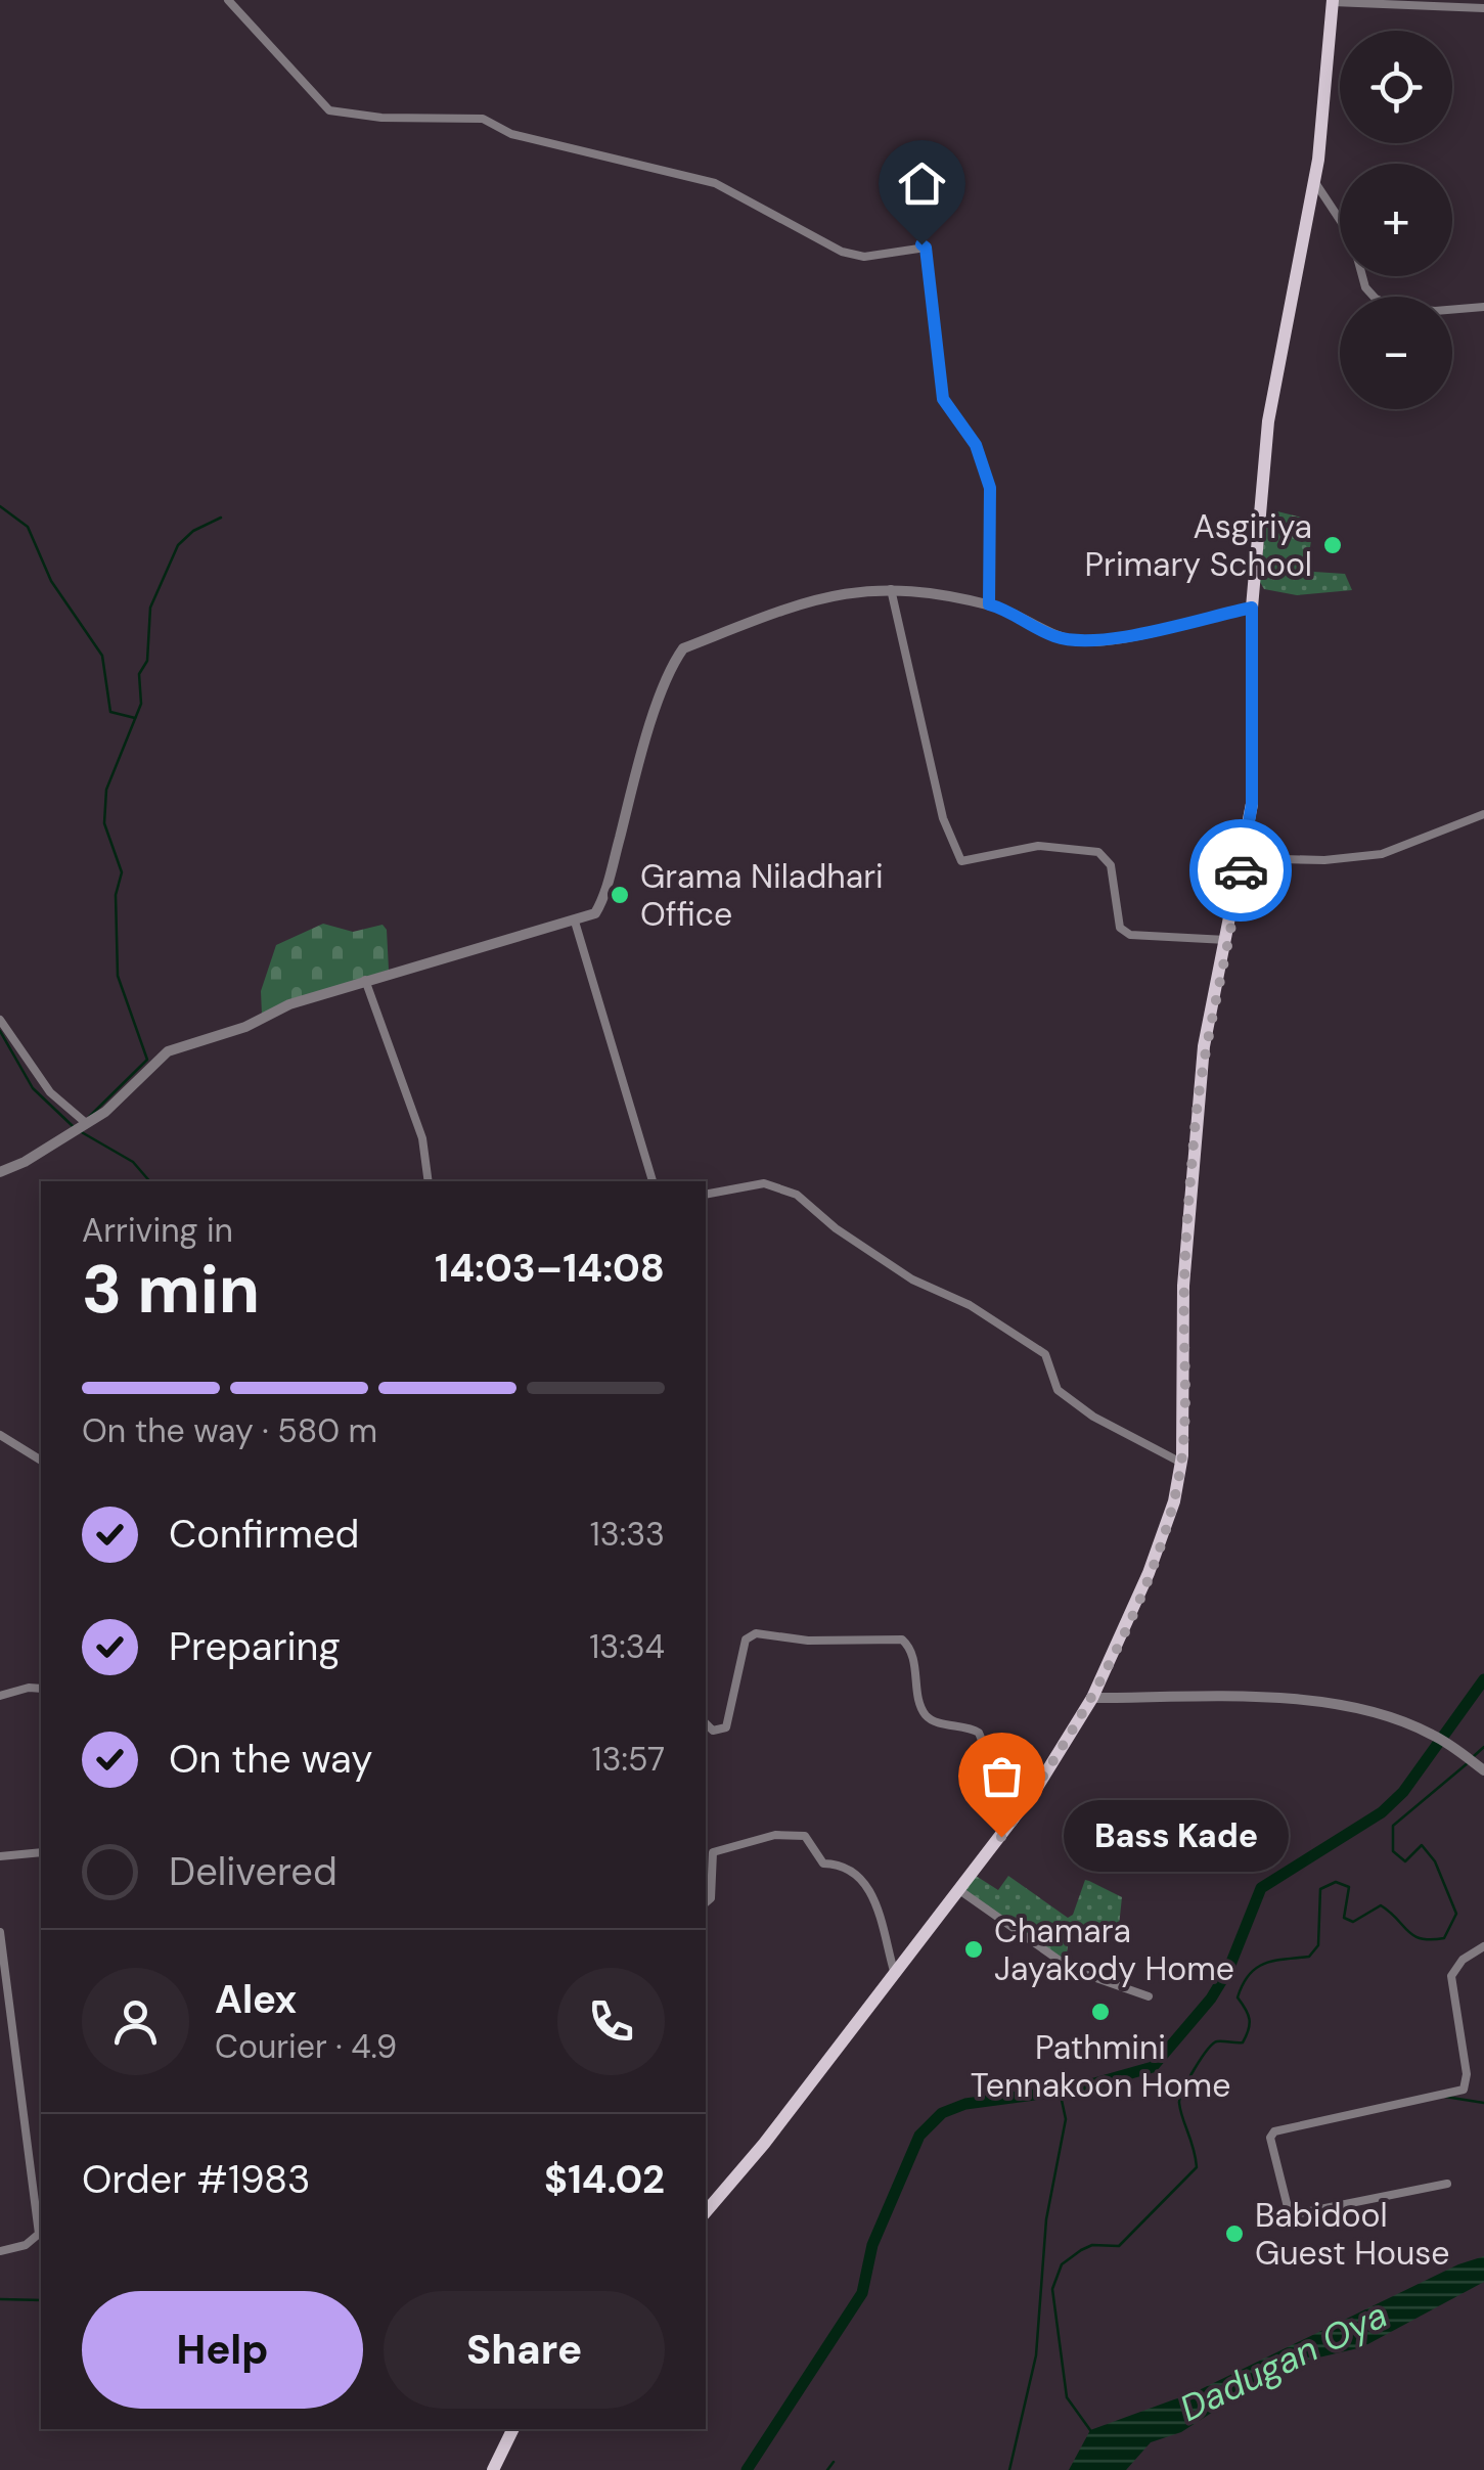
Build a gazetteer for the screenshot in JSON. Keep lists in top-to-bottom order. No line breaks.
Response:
{"water":["Dadugan Oya"],"places":["Asgiriya Primary School","Grama Niladhari Office","Bass Kade","Chamara Jayakody Home","Pathmini Tennakoon Home","Babidool Guest House"],"page":{"map_buttons":["+","−"],"heading":["3 min","Arriving in","14:03–14:08"],"panel":["Alex","Courier · 4.9","Order #1983","$14.02"],"bar":"On the way · 580 m","list":[["Confirmed","13:33"],["Preparing","13:34"],["On the way","13:57"],"Delivered"],"bubble":"Bass Kade","buttons":["Help","Share"]}}
